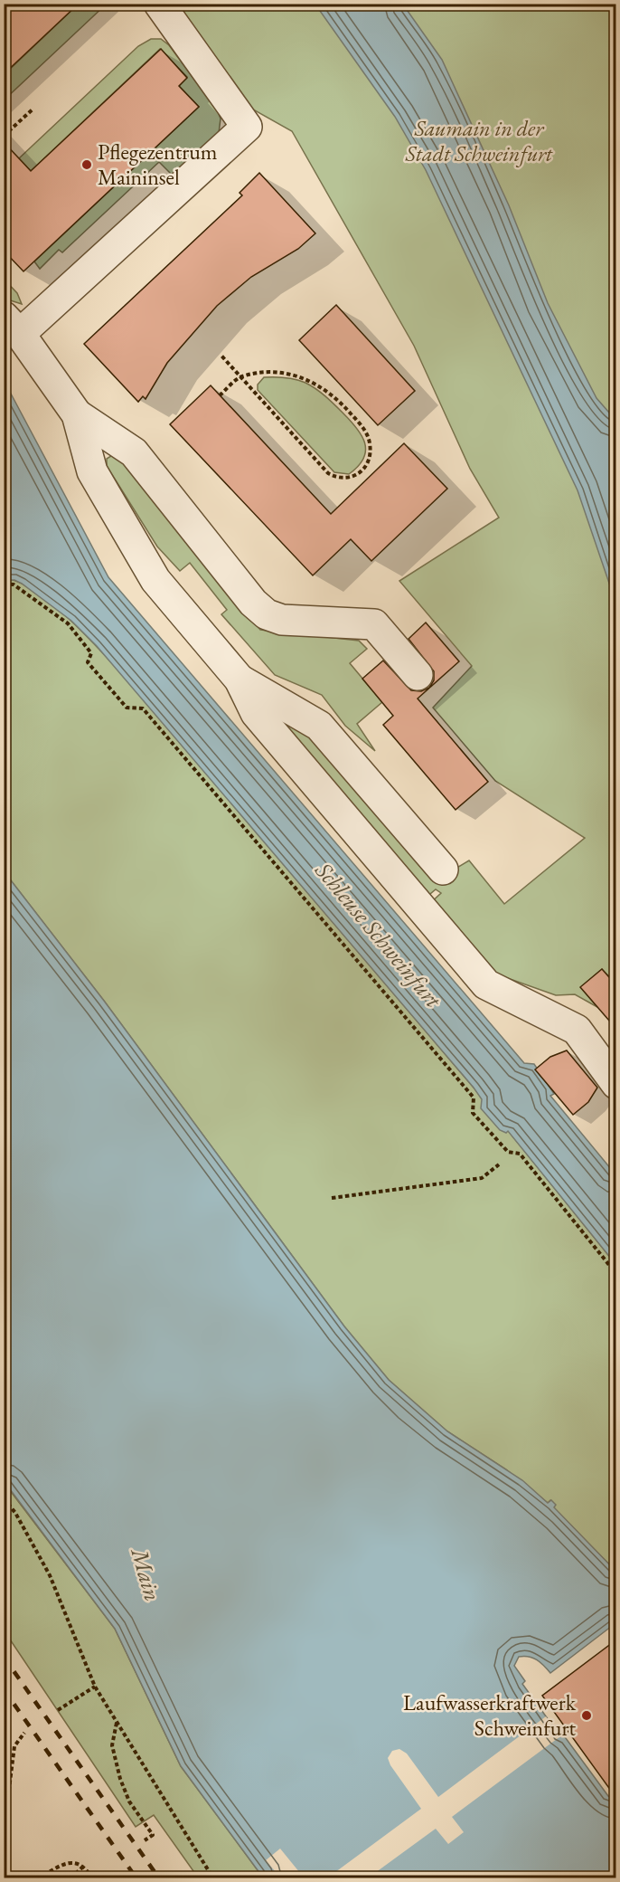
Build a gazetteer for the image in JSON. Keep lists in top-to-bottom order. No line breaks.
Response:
{"water":["Schleuse Schweinfurt","Main"],"parks":["Saumain in der Stadt Schweinfurt"],"places":["Pflegezentrum Maininsel","Laufwasserkraftwerk Schweinfurt"]}
